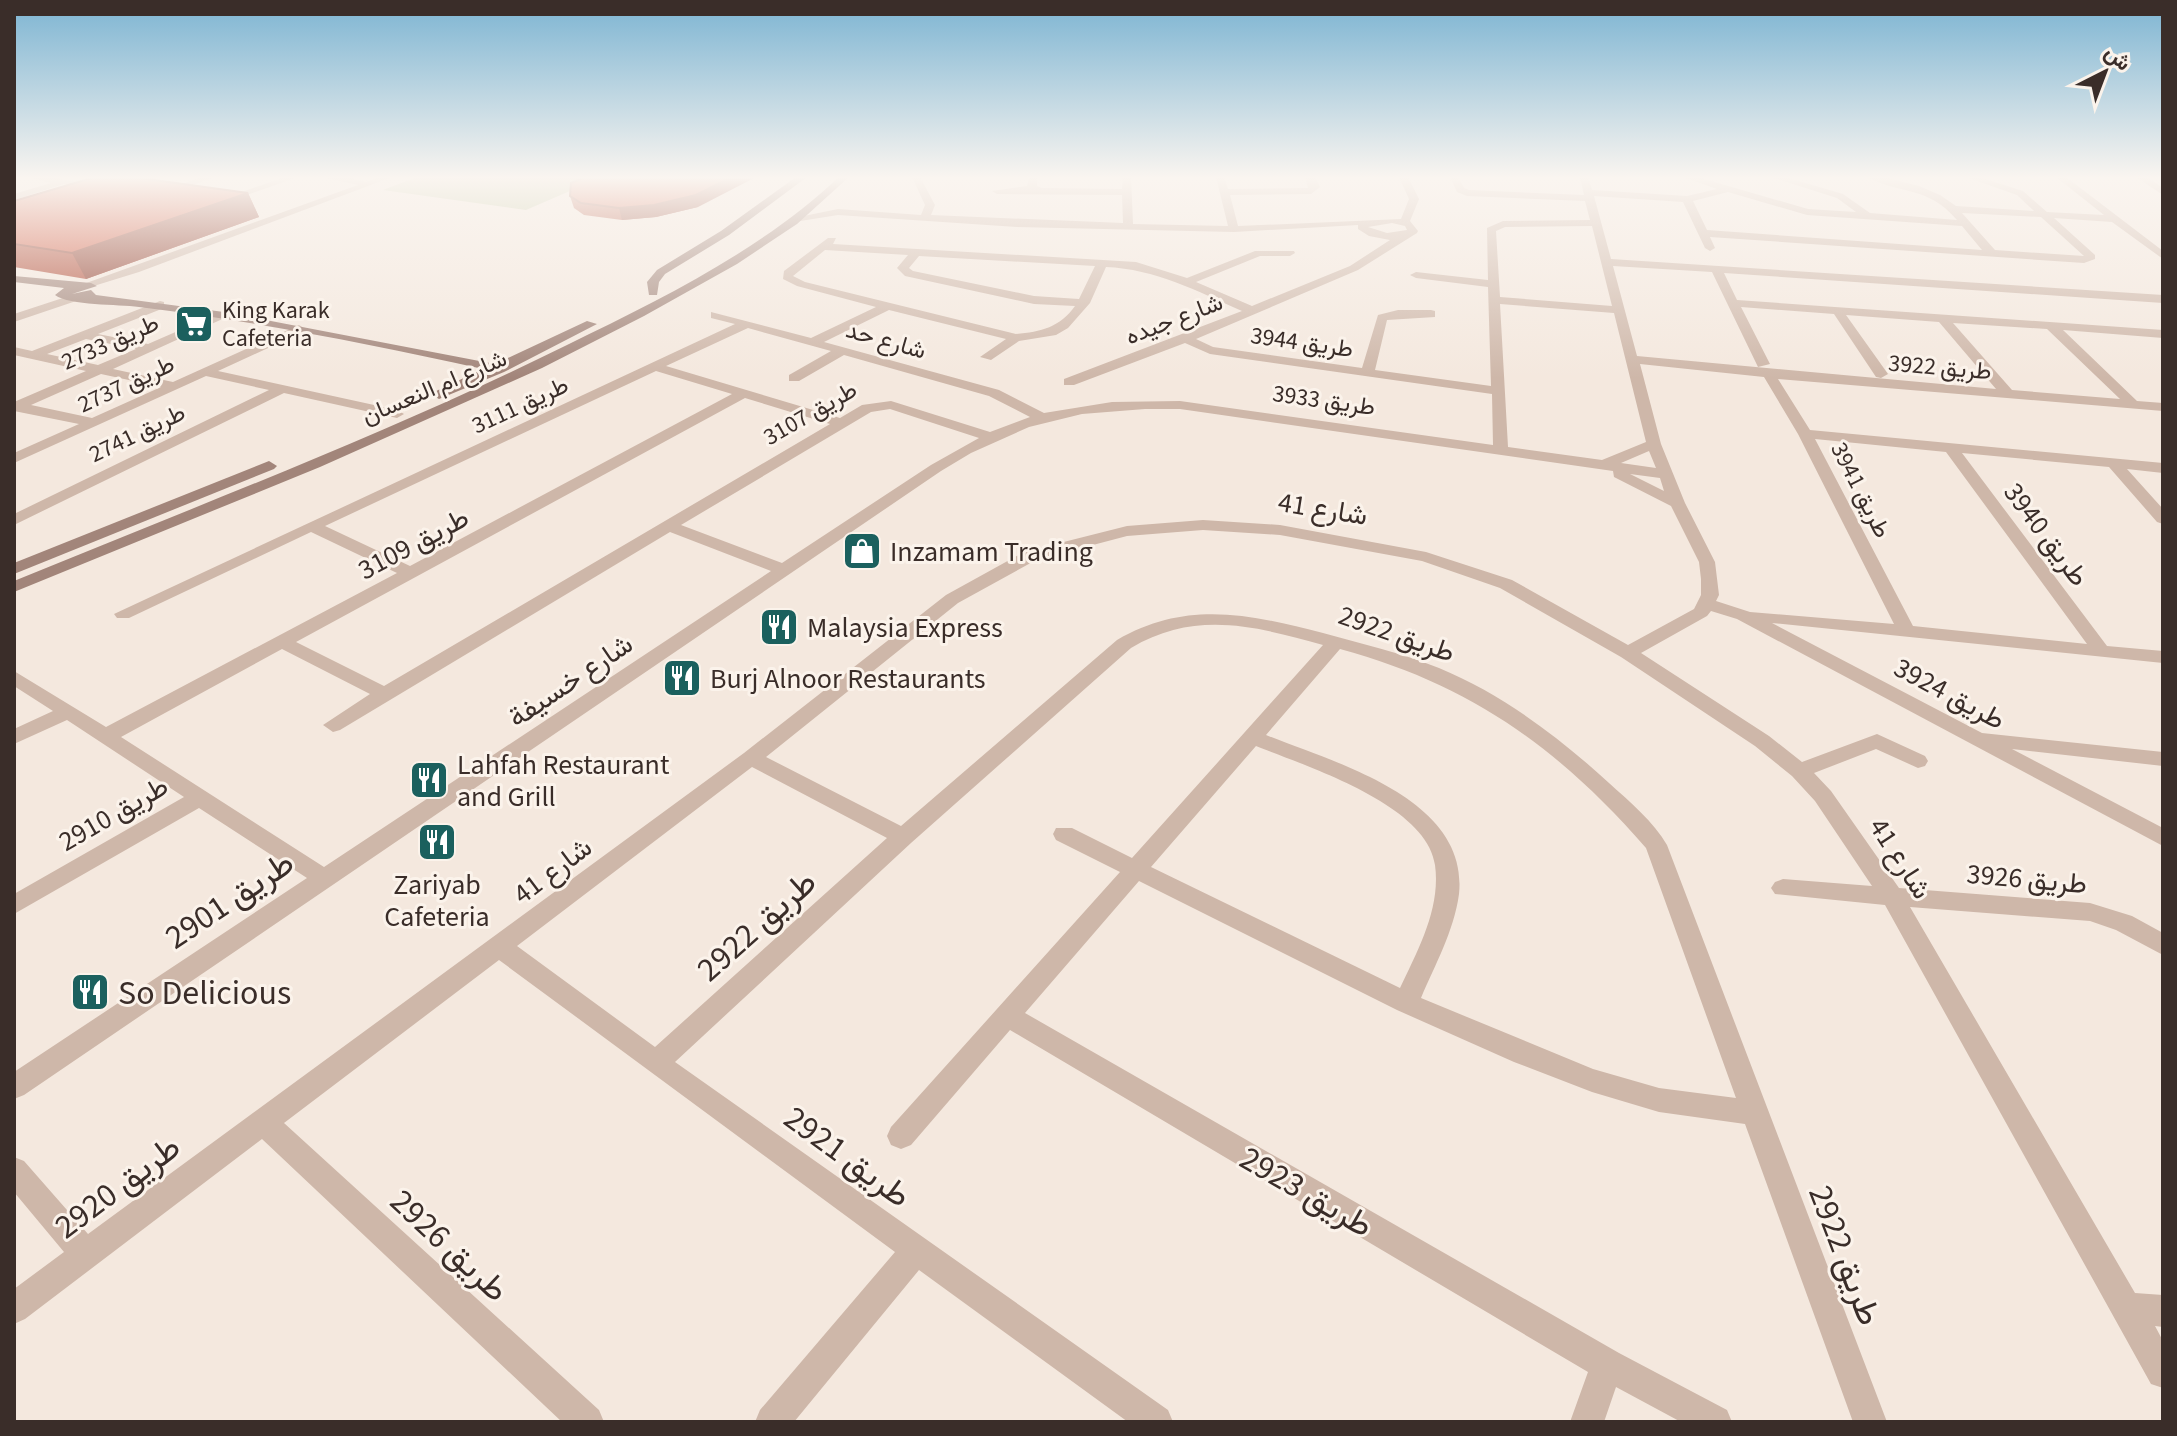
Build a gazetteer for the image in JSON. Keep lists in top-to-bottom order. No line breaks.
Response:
{"streets":{"main road":["شارع ام النعسان"],"street":["شارع جيده","شارع حد","طريق 2733","طريق 3944","طريق 3922","طريق 2737","طريق 3933","طريق 3111","طريق 3107","طريق 2741","طريق 3941","شارع 41","طريق 3940","طريق 3109","طريق 2922","شارع خسيفة","طريق 3924","طريق 2910","طريق 3926","طريق 2901","طريق 2921","طريق 2920","طريق 2923","طريق 2926"]},"crossings":[["شارع جيده","طريق 3944"],["شارع حد","طريق 3933"],["شارع حد","طريق 3111"],["شارع حد","شارع خسيفة"],["طريق 3922","طريق 3941"],["طريق 3933","شارع خسيفة"],["طريق 3107","شارع خسيفة"],["طريق 3941","طريق 3940"],["شارع 41","طريق 3926"],["شارع 41","طريق 2921"],["شارع 41","طريق 2920"],["شارع 41","طريق 2926"],["طريق 2922","طريق 2921"],["شارع خسيفة","طريق 2901"],["طريق 2920","طريق 2926"]],"places":{"supermarket":["King Karak Cafeteria"],"shop":["Inzamam Trading"],"restaurant":["Malaysia Express","Burj Alnoor Restaurants","Lahfah Restaurant and Grill","Zariyab Cafeteria","So Delicious"]},"north":"top right"}
